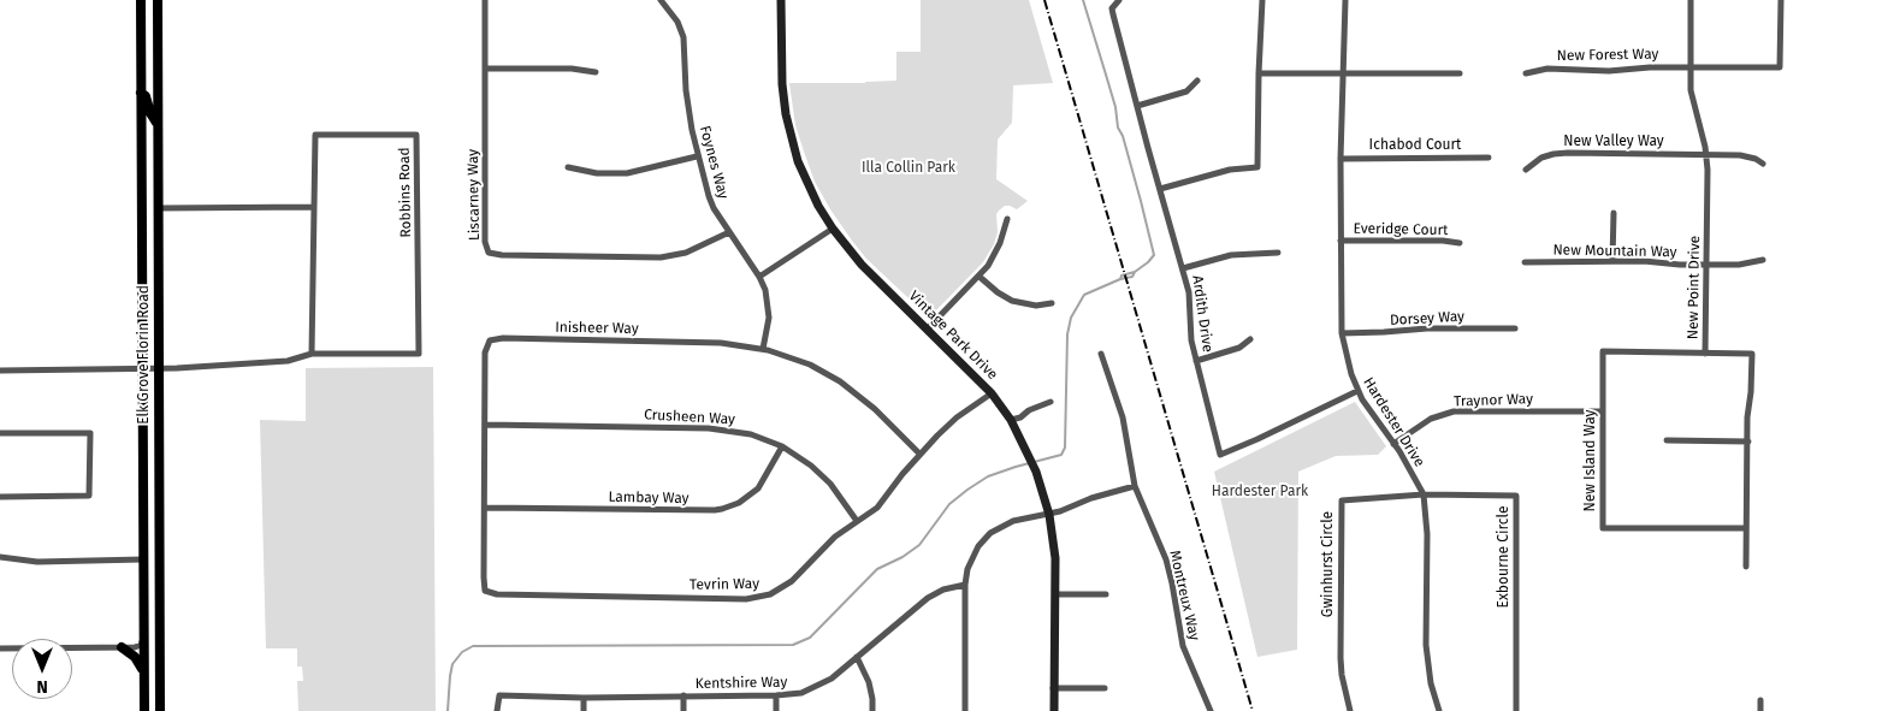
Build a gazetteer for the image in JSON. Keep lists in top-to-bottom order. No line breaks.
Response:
{"streets":{"main road":["Elk Grove Florin Road"],"street":["New Forest Way","New Valley Way","Ichabod Court","Foynes Way","Robbins Road","Liscarney Way","Everidge Court","New Mountain Way","New Point Drive","Ardith Drive","Dorsey Way","Inisheer Way","Vintage Park Drive","Traynor Way","Crusheen Way","Hardester Drive","New Island Way","Lambay Way","Exbourne Circle","Gwinhurst Circle","Tevrin Way","Montreux Way","Kentshire Way"]},"crossings":[["New Forest Way","New Point Drive"],["New Valley Way","New Point Drive"],["Ichabod Court","Hardester Drive"],["Foynes Way","Liscarney Way"],["Foynes Way","Inisheer Way"],["Robbins Road","Elk Grove Florin Road"],["Everidge Court","Hardester Drive"],["New Mountain Way","New Point Drive"],["New Point Drive","New Island Way"],["Ardith Drive","Hardester Drive"],["Dorsey Way","Hardester Drive"],["Inisheer Way","Crusheen Way"],["Inisheer Way","Lambay Way"],["Inisheer Way","Tevrin Way"],["Vintage Park Drive","Tevrin Way"],["Traynor Way","Hardester Drive"],["Traynor Way","New Island Way"],["Crusheen Way","Lambay Way"],["Crusheen Way","Tevrin Way"],["Hardester Drive","Exbourne Circle"],["Hardester Drive","Gwinhurst Circle"],["Exbourne Circle","Gwinhurst Circle"]],"parks":["Illa Collin Park","Hardester Park"],"north":"bottom"}
